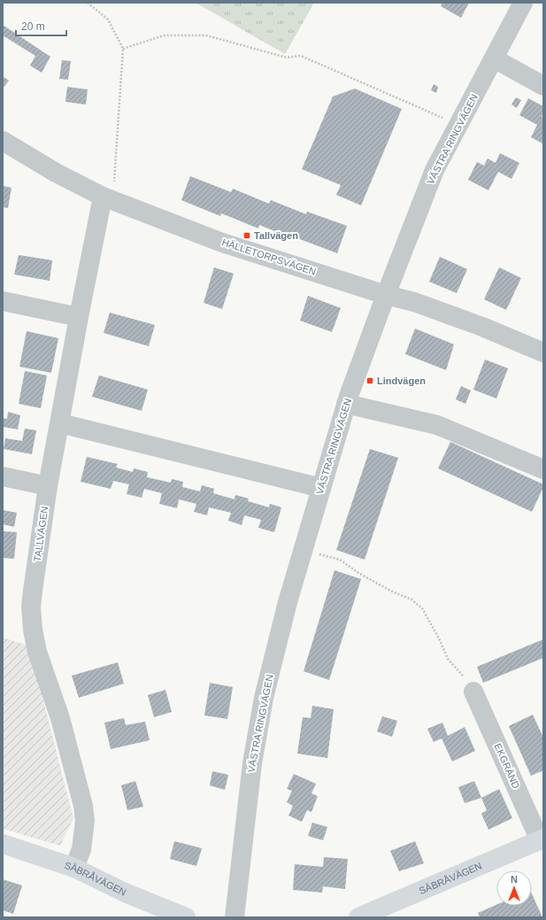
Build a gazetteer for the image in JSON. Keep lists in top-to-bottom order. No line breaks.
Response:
{"streets":{"main road":["SÄBRÅVÄGEN"],"street":["VÄSTRA RINGVÄGEN","HÄLLETORPSVÄGEN","TALLVÄGEN","EKGRÄND"]},"crossings":[["VÄSTRA RINGVÄGEN","HÄLLETORPSVÄGEN"],["HÄLLETORPSVÄGEN","TALLVÄGEN"],["TALLVÄGEN","SÄBRÅVÄGEN"],["EKGRÄND","SÄBRÅVÄGEN"]],"places":{"transit":["Tallvägen","Lindvägen"]},"scale_bar":"20 m","north":"top"}
